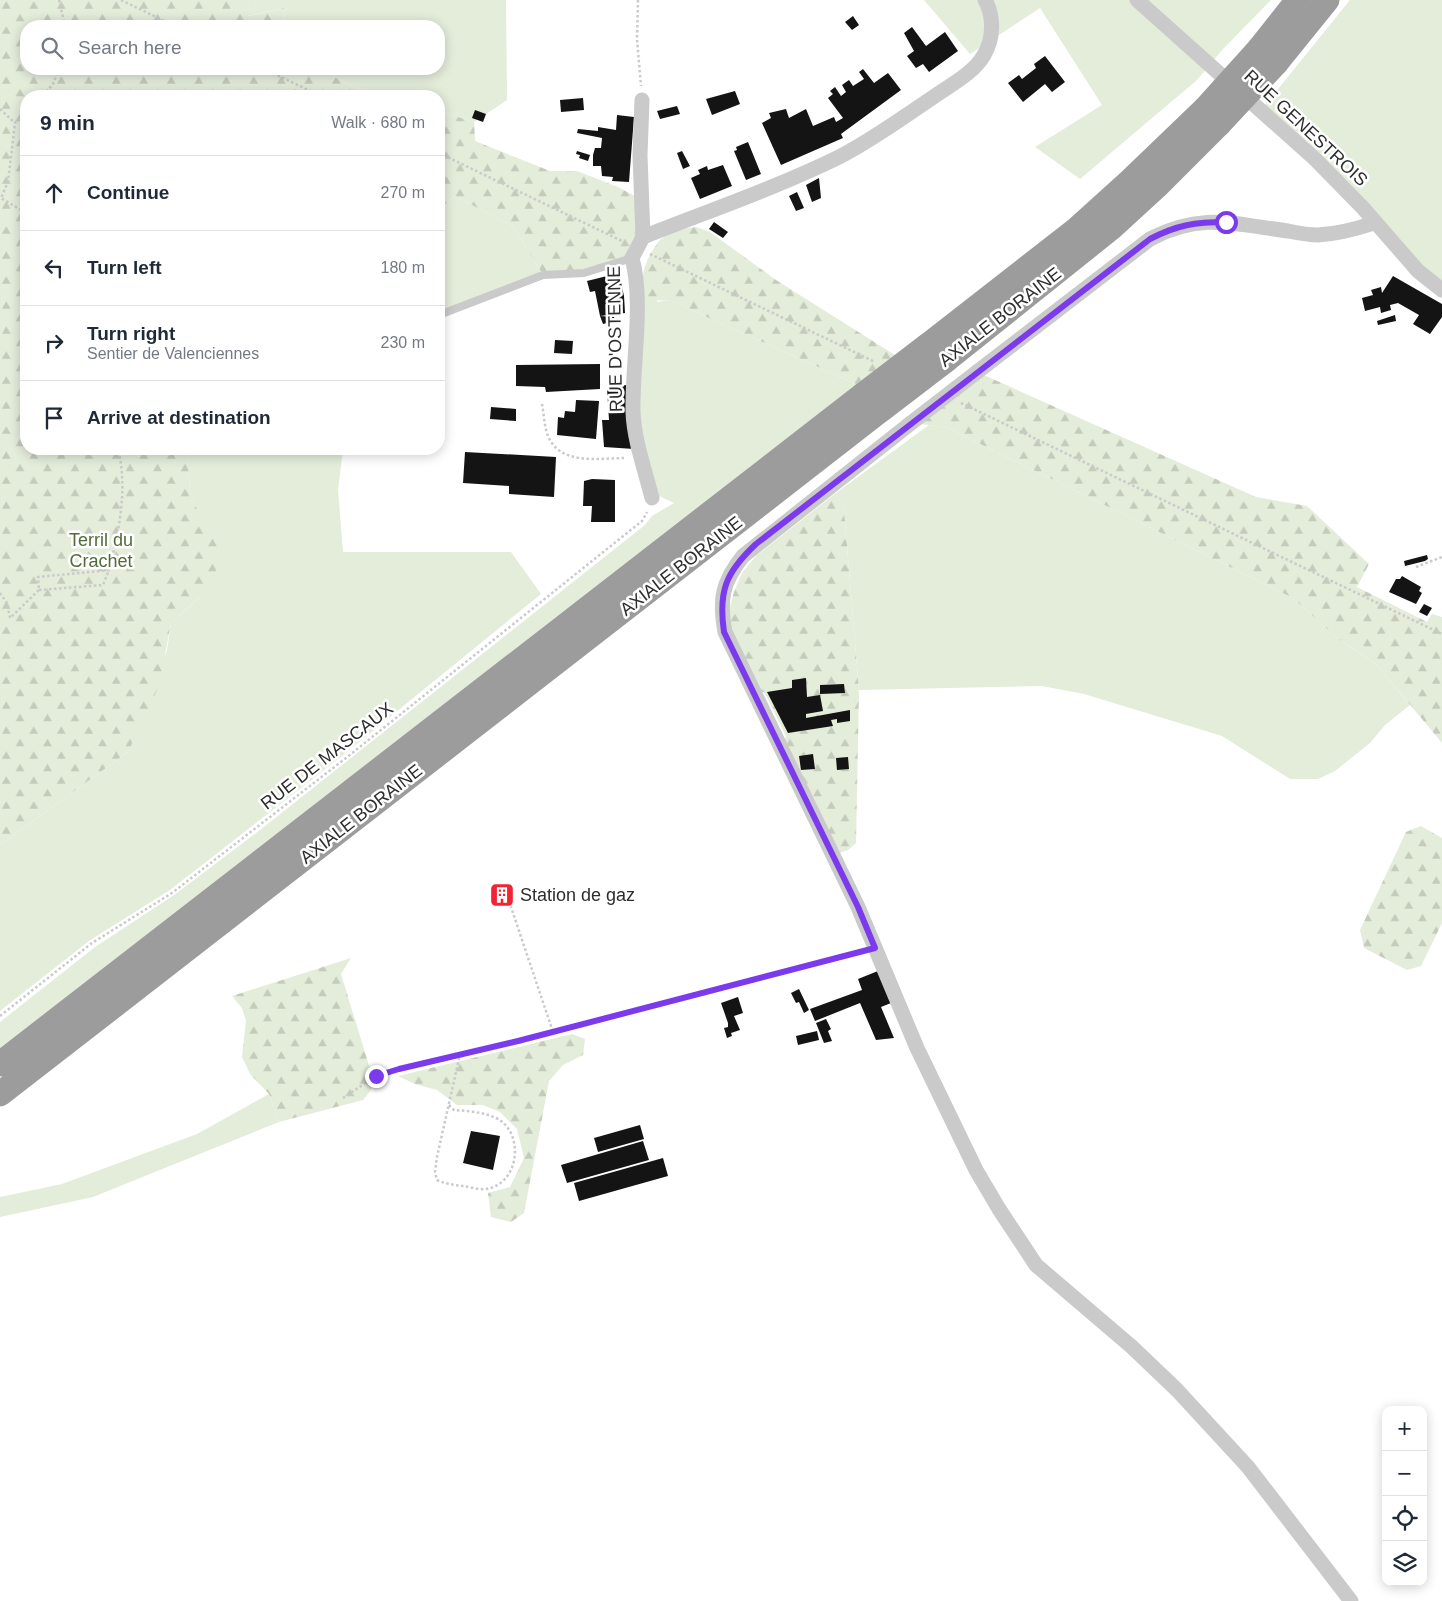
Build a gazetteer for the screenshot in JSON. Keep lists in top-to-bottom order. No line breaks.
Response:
{"streets":{"highway":["AXIALE BORAINE"],"street":["RUE GENESTROIS","RUE D'OSTENNE"],"path":["RUE DE MASCAUX"]},"crossings":[["RUE D'OSTENNE","RUE DE MASCAUX"]],"parks":["Terril du Crachet"],"places":{"building":["Station de gaz"]},"page":{"search":"Search here","heading":["9 min","Walk · 680 m"],"list":[["Continue","270 m"],["Turn left","180 m"],["Turn right","Sentier de Valenciennes","230 m"],"Arrive at destination"],"map_buttons":["+","−"]}}
